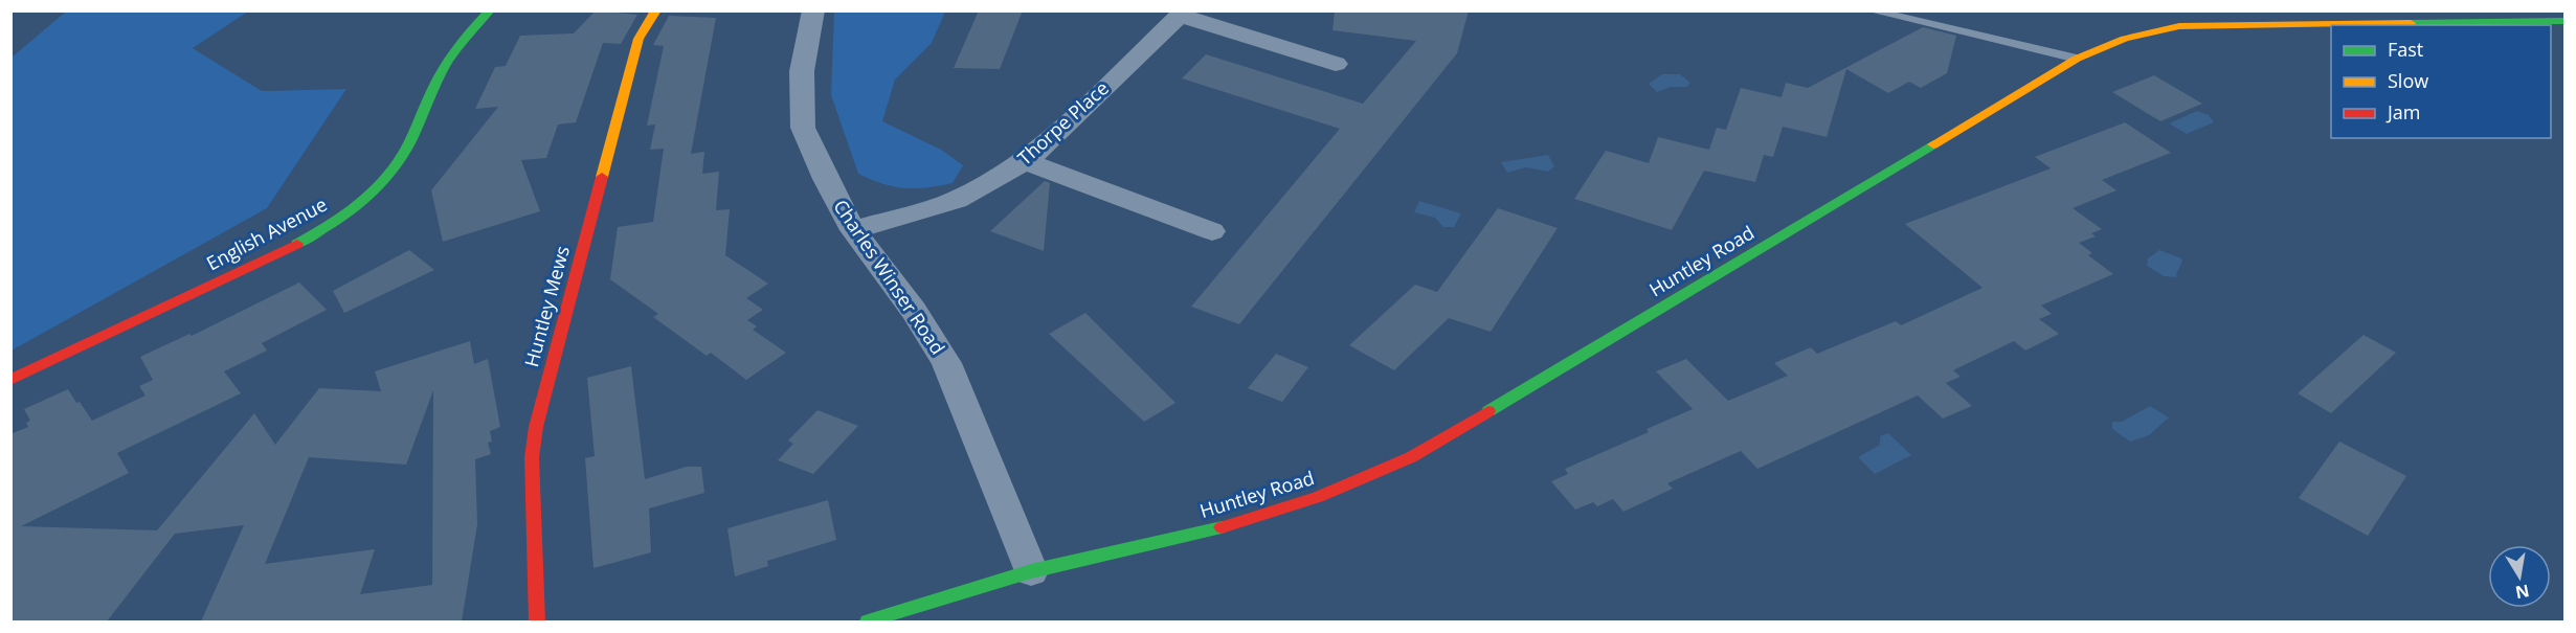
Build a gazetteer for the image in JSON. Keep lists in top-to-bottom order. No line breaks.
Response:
{"streets":{"street":["Thorpe Place","English Avenue","Huntley Road","Charles Winser Road","Huntley Mews"]},"crossings":[["Thorpe Place","Charles Winser Road"],["Huntley Road","Charles Winser Road"]],"legend":["Fast","Slow","Jam"],"north":"bottom"}
